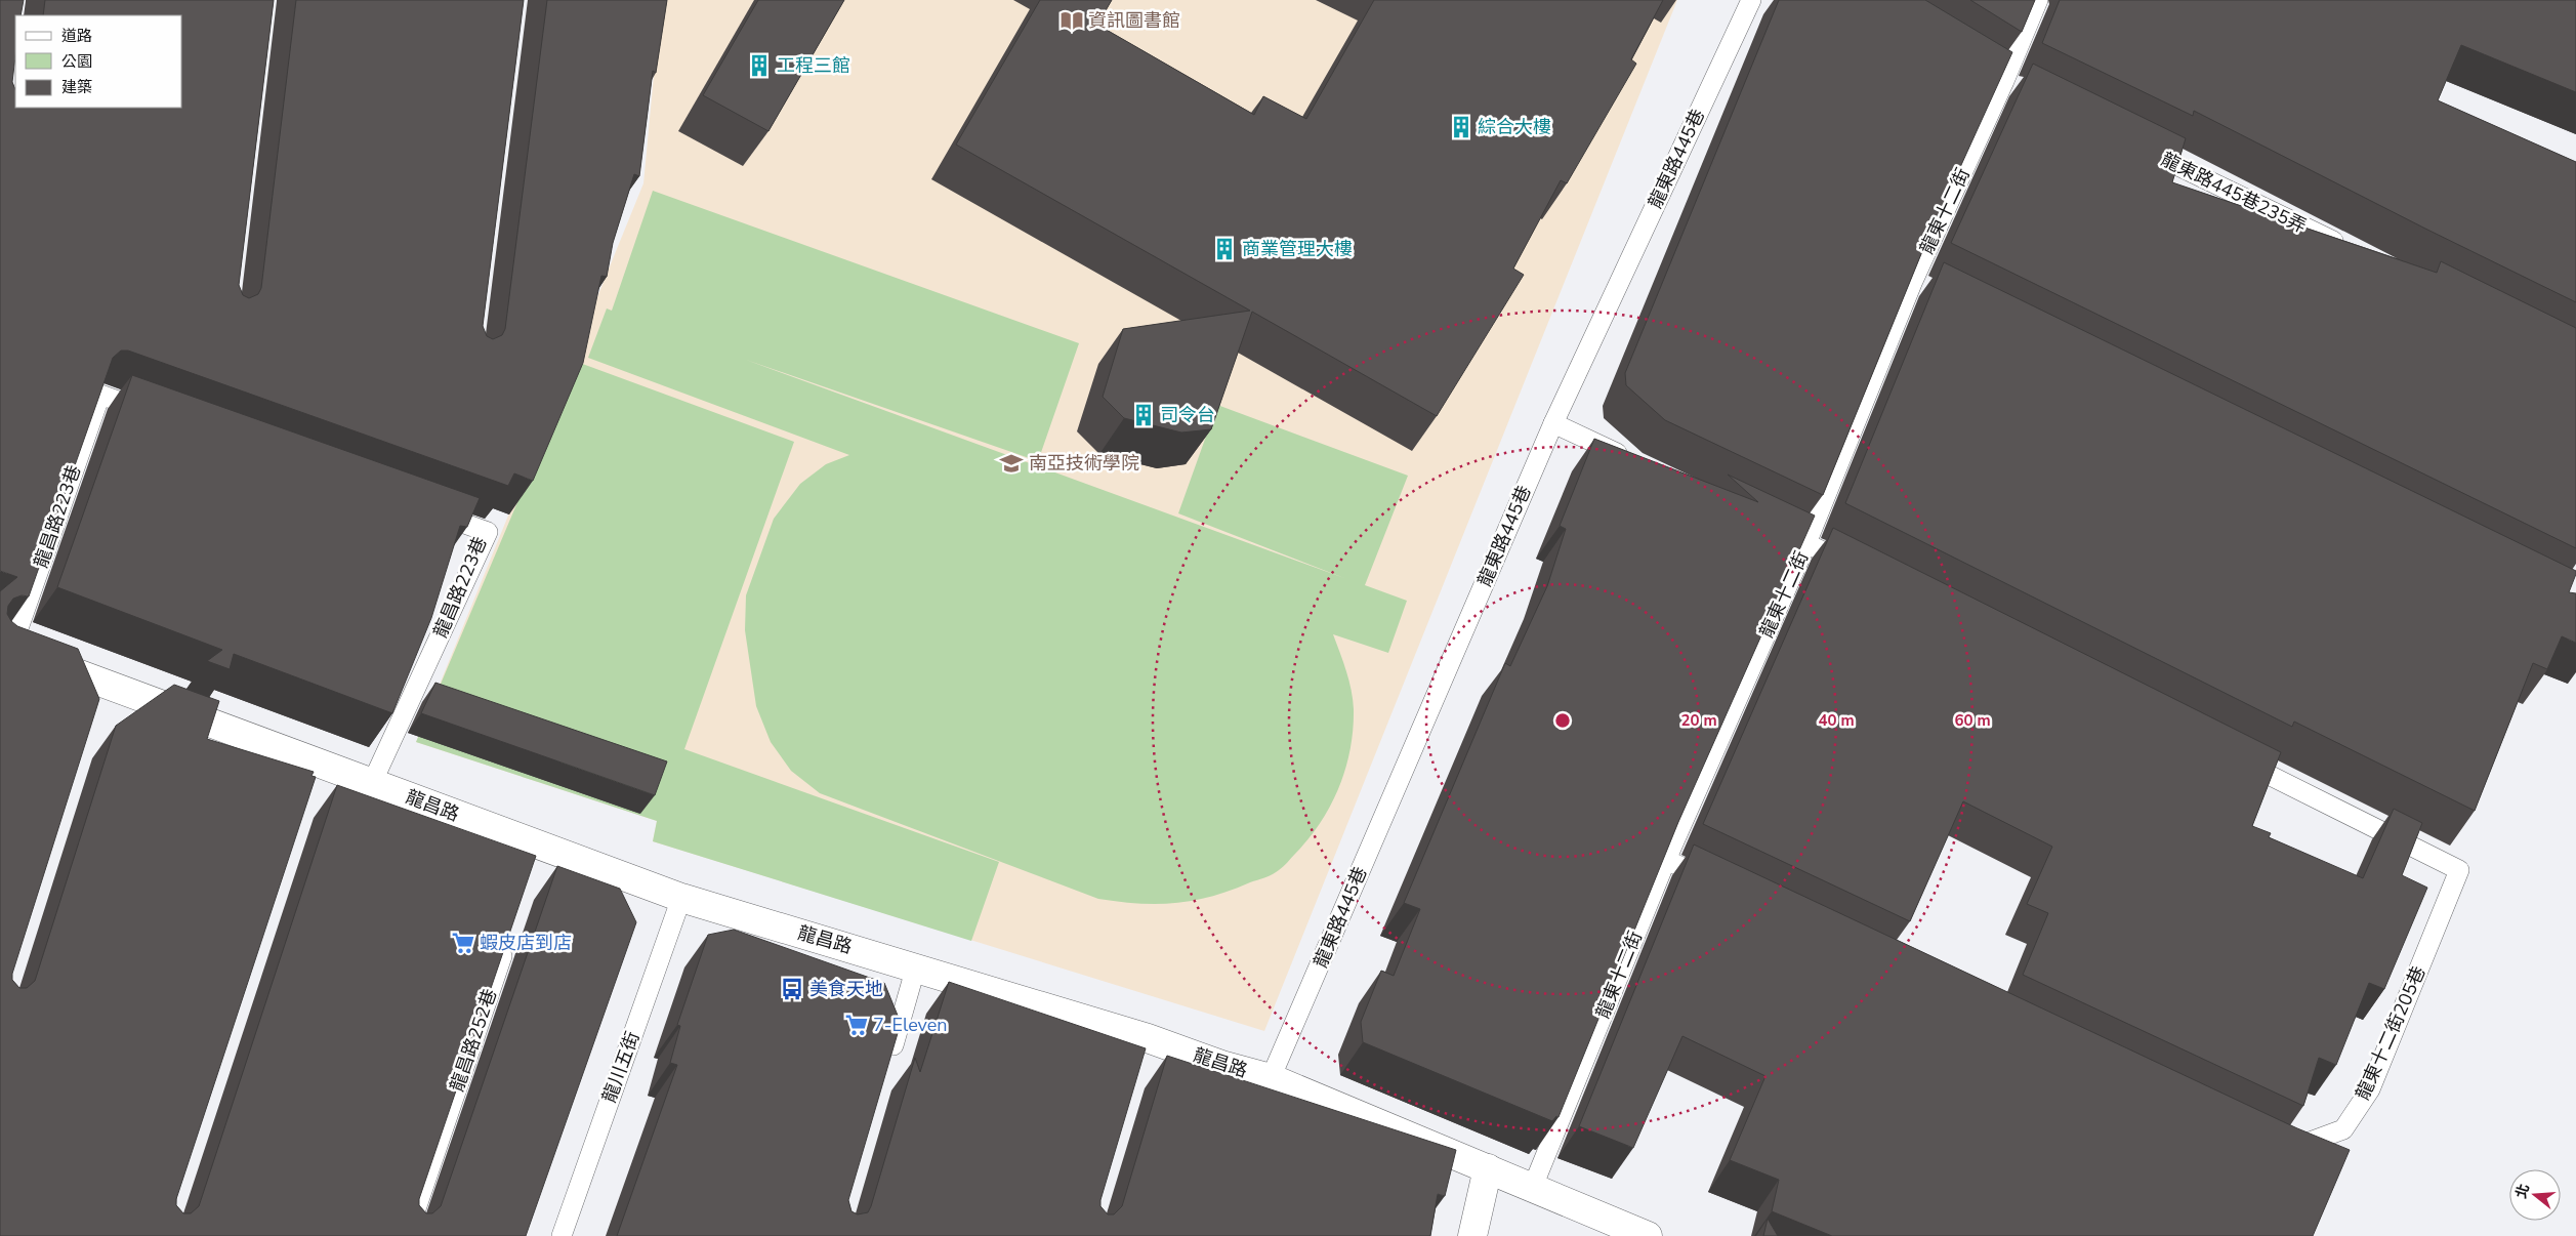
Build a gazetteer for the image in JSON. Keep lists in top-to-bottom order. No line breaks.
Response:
{"streets":{"street":["龍昌路"],"lane":["龍東路445巷","龍東路445巷235弄","龍東十二街","龍昌路223巷","龍東十二街205巷","龍昌路252巷","龍川五街"]},"crossings":[["龍東路445巷","龍昌路"],["龍東十二街","龍昌路"],["龍昌路223巷","龍昌路"],["龍昌路","龍川五街"]],"places":{"library":["資訊圖書館"],"building":["工程三館","綜合大樓","商業管理大樓","司令台"],"school or university":["南亞技術學院"],"supermarket":["蝦皮店到店","7-Eleven"],"bus stop":["美食天地"]},"legend":["道路","公園","建築"],"north":"left","rings":["20 m","40 m","60 m"]}
